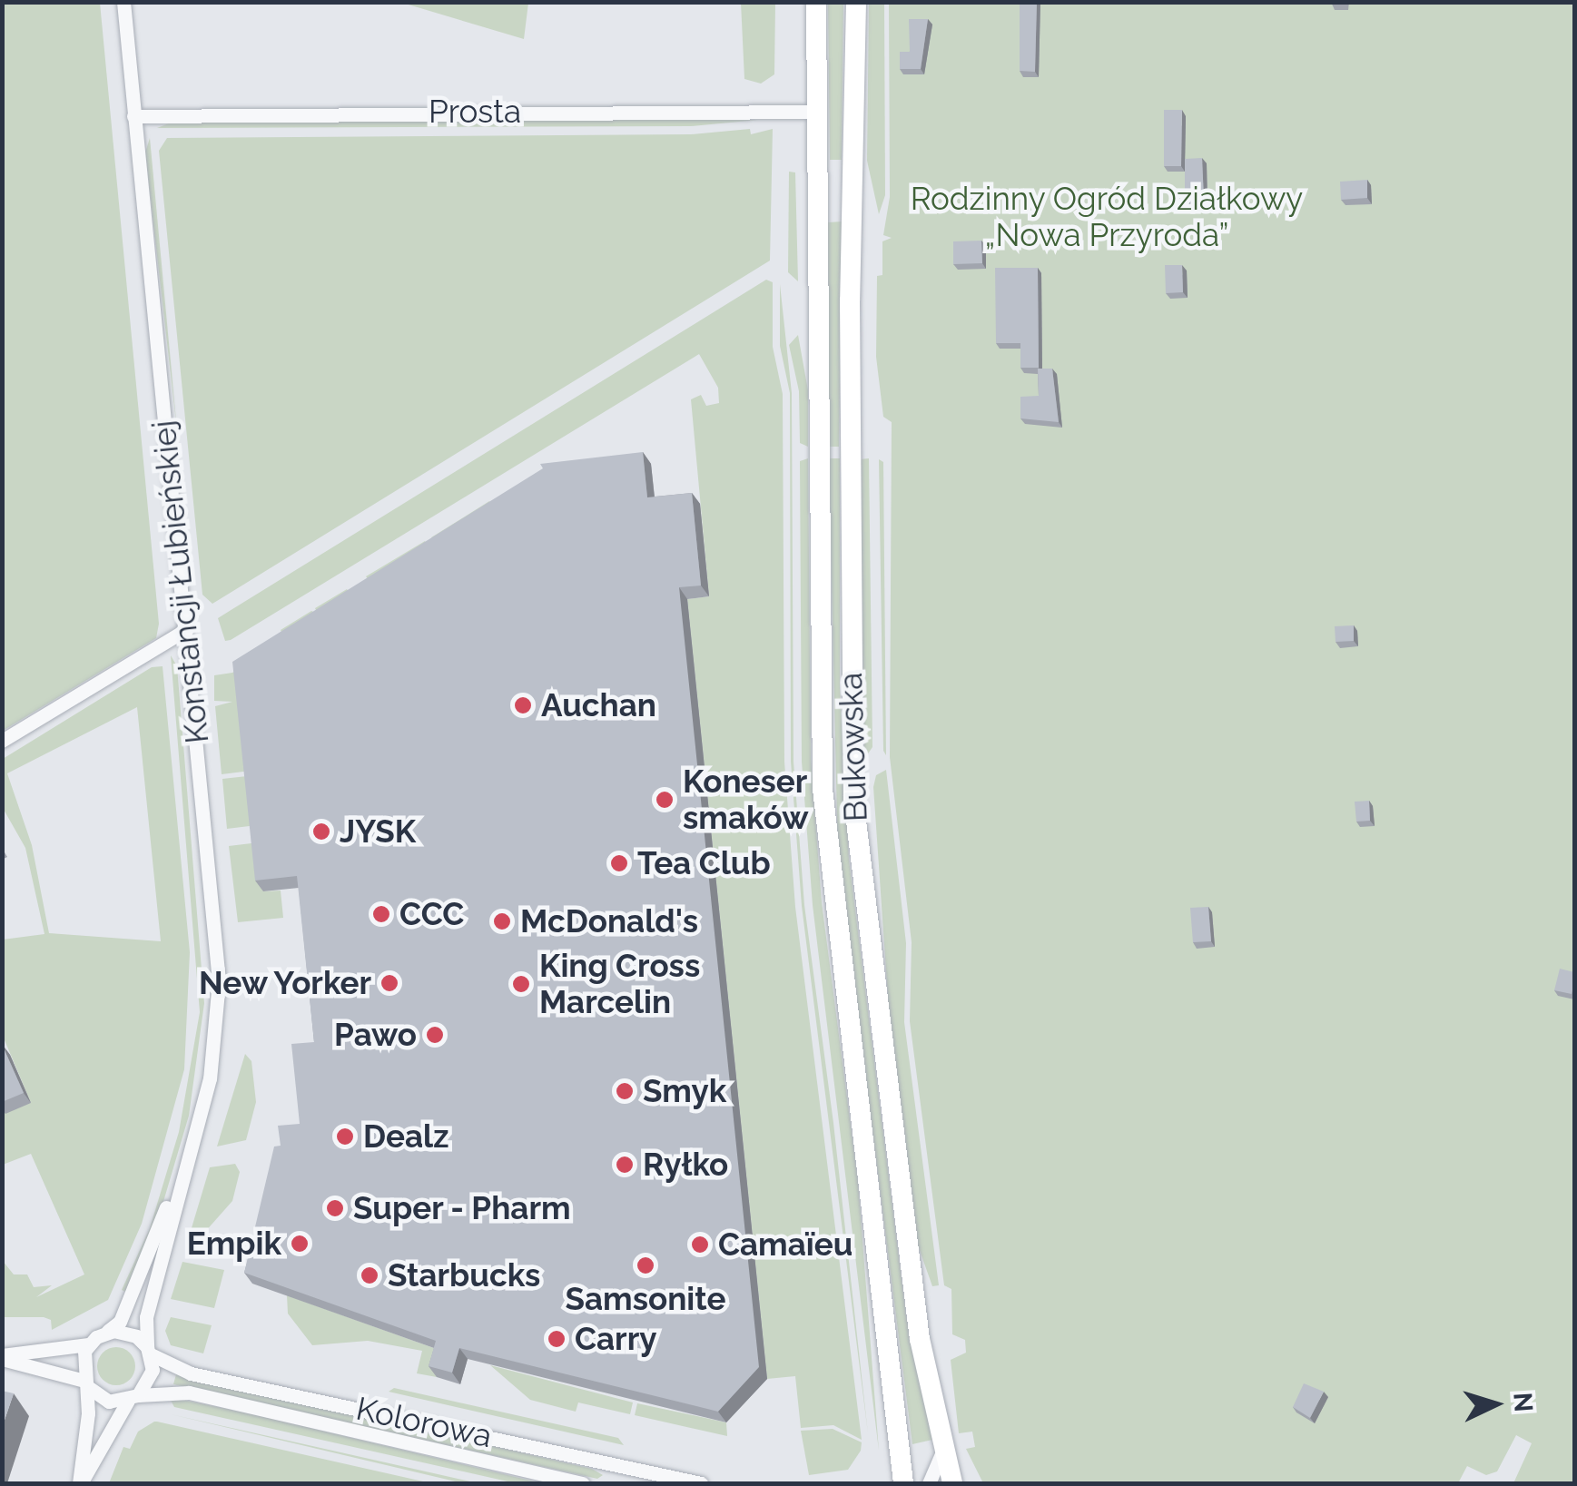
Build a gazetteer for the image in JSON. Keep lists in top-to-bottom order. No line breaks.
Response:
{"streets":{"main road":["Bukowska"],"street":["Prosta","Konstancji Łubieńskiej","Kolorowa"]},"crossings":[["Prosta","Konstancji Łubieńskiej"],["Prosta","Bukowska"],["Konstancji Łubieńskiej","Kolorowa"]],"parks":["Rodzinny Ogród Działkowy „Nowa Przyroda”"],"places":["Auchan","Koneser smaków","JYSK","Tea Club","CCC","McDonald's","New Yorker","King Cross Marcelin","Pawo","Smyk","Dealz","Ryłko","Super - Pharm","Empik","Camaïeu","Samsonite","Starbucks","Carry"],"north":"right"}
